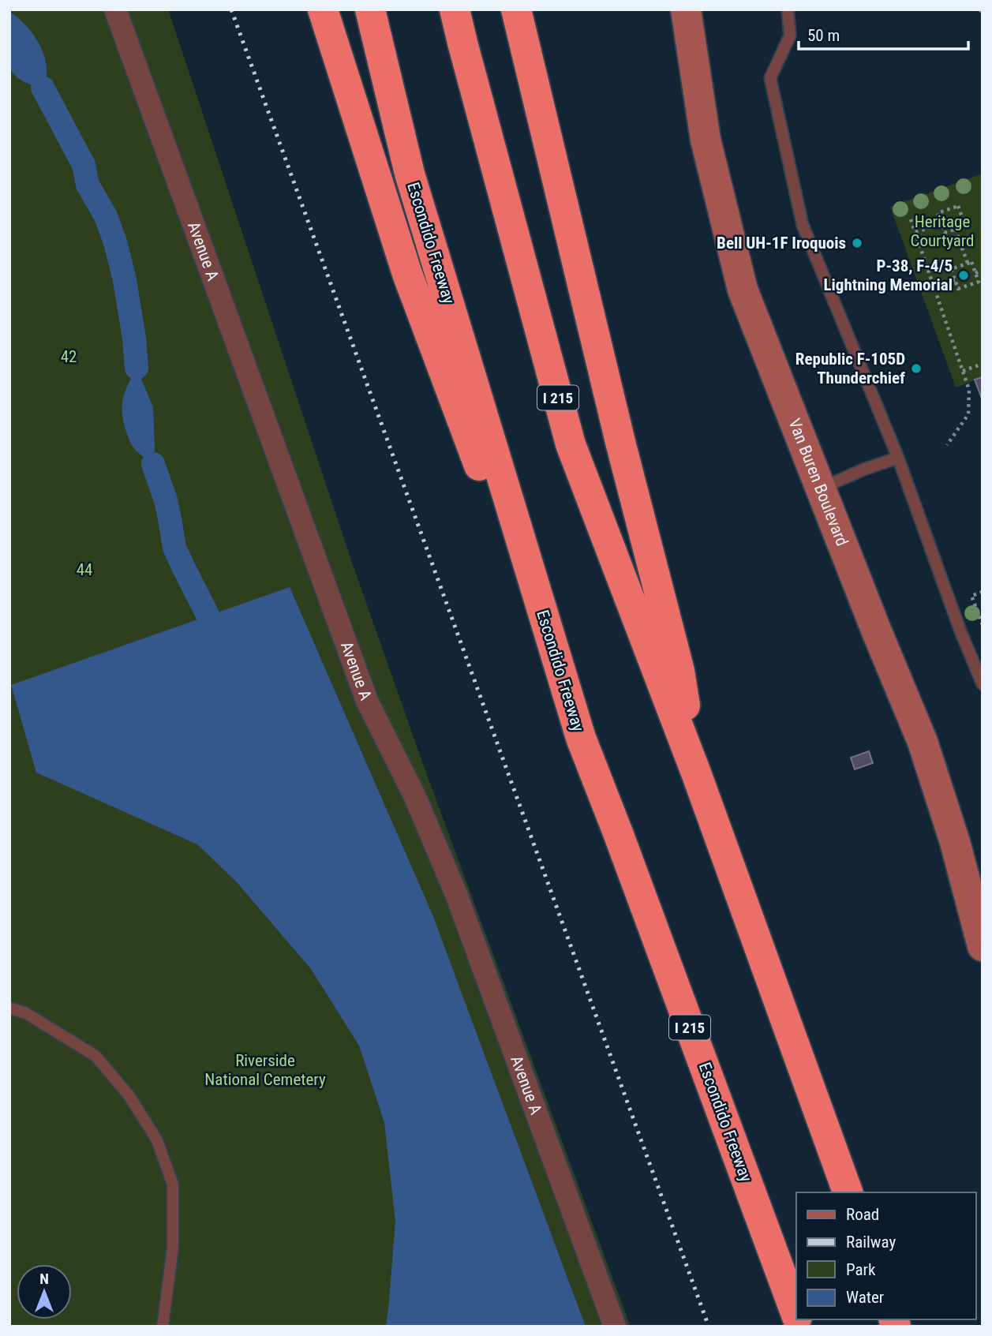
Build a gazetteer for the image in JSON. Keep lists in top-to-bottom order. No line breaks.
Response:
{"streets":{"highway":["Escondido Freeway","I 215"],"street":["Avenue A","Van Buren Boulevard"]},"parks":["Heritage Courtyard","42","44","Riverside National Cemetery"],"places":["Bell UH-1F Iroquois","P-38, F-4/5 Lightning Memorial","Republic F-105D Thunderchief"],"legend":["Road","Railway","Park","Water"],"scale_bar":"50 m","north":"top"}
